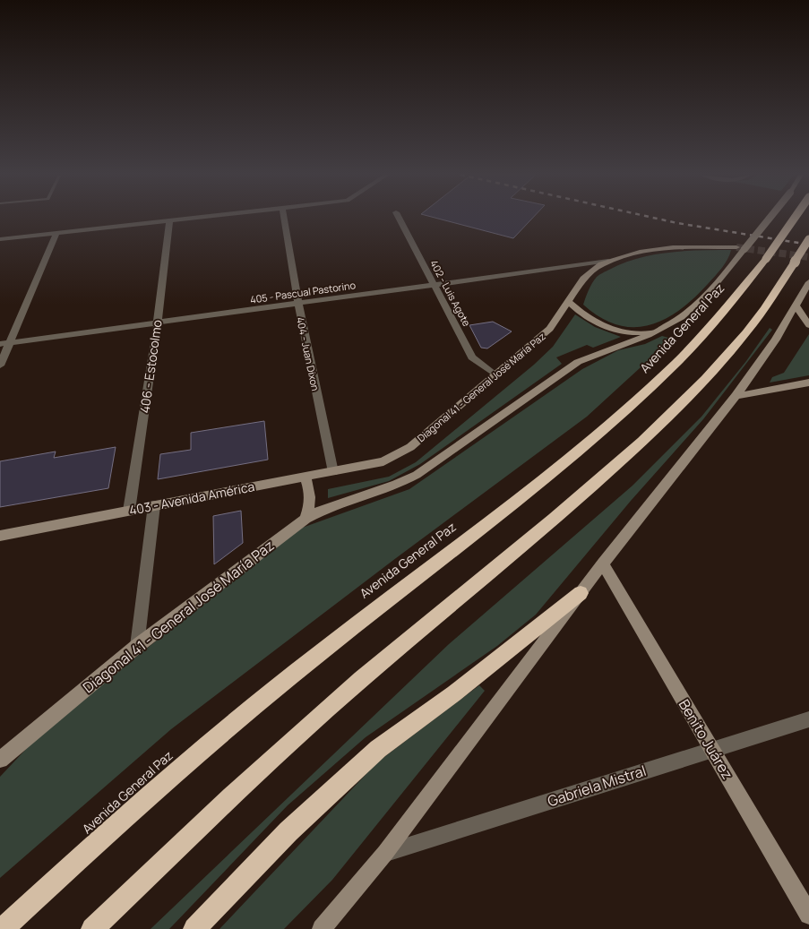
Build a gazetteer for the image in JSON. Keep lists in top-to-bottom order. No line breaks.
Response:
{"streets":{"highway":["Avenida General Paz"],"street":["405 - Pascual Pastorino","402 - Luis Agote","404 - Juan Dixon","406 - Estocolmo","Diagonal 41 - General José María Paz","403 - Avenida América","Benito Juárez","Gabriela Mistral"]},"crossings":[["405 - Pascual Pastorino","402 - Luis Agote"],["405 - Pascual Pastorino","404 - Juan Dixon"],["405 - Pascual Pastorino","406 - Estocolmo"],["405 - Pascual Pastorino","Diagonal 41 - General José María Paz"],["402 - Luis Agote","Diagonal 41 - General José María Paz"],["Avenida General Paz","Diagonal 41 - General José María Paz"],["404 - Juan Dixon","403 - Avenida América"],["406 - Estocolmo","403 - Avenida América"],["Diagonal 41 - General José María Paz","403 - Avenida América"],["Benito Juárez","Gabriela Mistral"]]}
